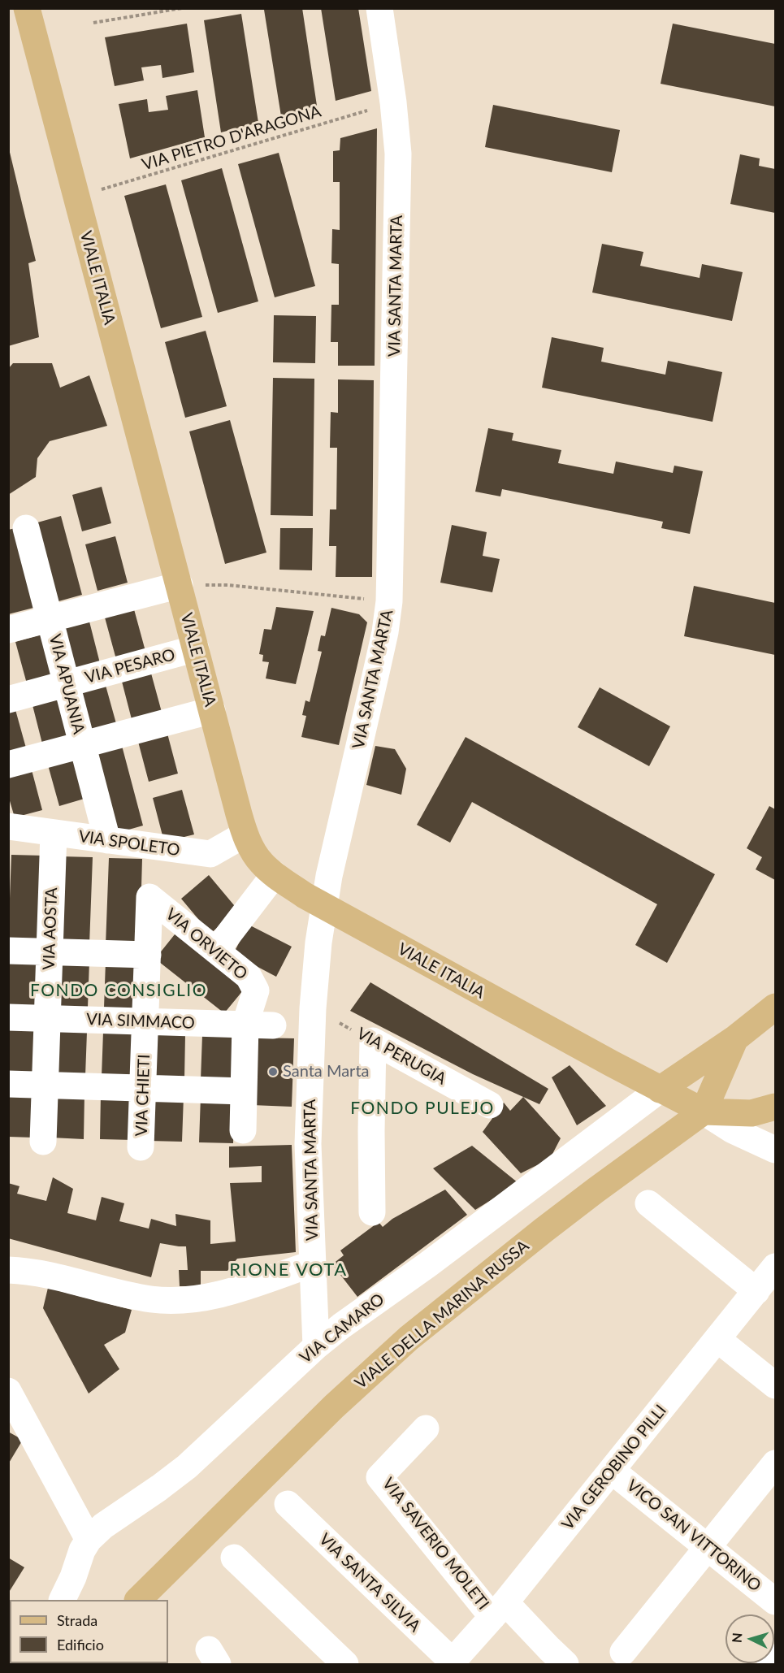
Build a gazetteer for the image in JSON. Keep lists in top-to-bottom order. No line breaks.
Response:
{"streets":{"main road":["VIALE ITALIA","VIALE DELLA MARINA RUSSA"],"street":["VIA SANTA MARTA","VIA PESARO","VIA APUANIA","VIA SPOLETO","VIA AOSTA","VIA ORVIETO","VIA SIMMACO","VIA PERUGIA","VIA CHIETI","VIA CAMARO","VIA GEROBINO PILLI","VICO SAN VITTORINO","VIA SAVERIO MOLETI","VIA SANTA SILVIA"],"path":["VIA PIETRO D'ARAGONA"]},"crossings":[["VIA PIETRO D'ARAGONA","VIALE ITALIA"],["VIA PIETRO D'ARAGONA","VIA SANTA MARTA"],["VIALE ITALIA","VIA PESARO"],["VIALE ITALIA","VIA SPOLETO"],["VIALE ITALIA","VIALE DELLA MARINA RUSSA"],["VIALE ITALIA","VIA CAMARO"],["VIA SANTA MARTA","VIA PERUGIA"],["VIA SANTA MARTA","VIA CAMARO"],["VIA PESARO","VIA APUANIA"],["VIA APUANIA","VIA SPOLETO"],["VIA SPOLETO","VIA AOSTA"],["VIA AOSTA","VIA SIMMACO"],["VIA ORVIETO","VIA SIMMACO"],["VIA ORVIETO","VIA CHIETI"],["VIA SIMMACO","VIA CHIETI"],["VIA GEROBINO PILLI","VICO SAN VITTORINO"],["VIA GEROBINO PILLI","VIA SAVERIO MOLETI"],["VIA GEROBINO PILLI","VIA SANTA SILVIA"]],"districts":["FONDO CONSIGLIO","FONDO PULEJO","RIONE VOTA"],"places":["Santa Marta"],"legend":["Strada","Edificio"],"north":"left"}
